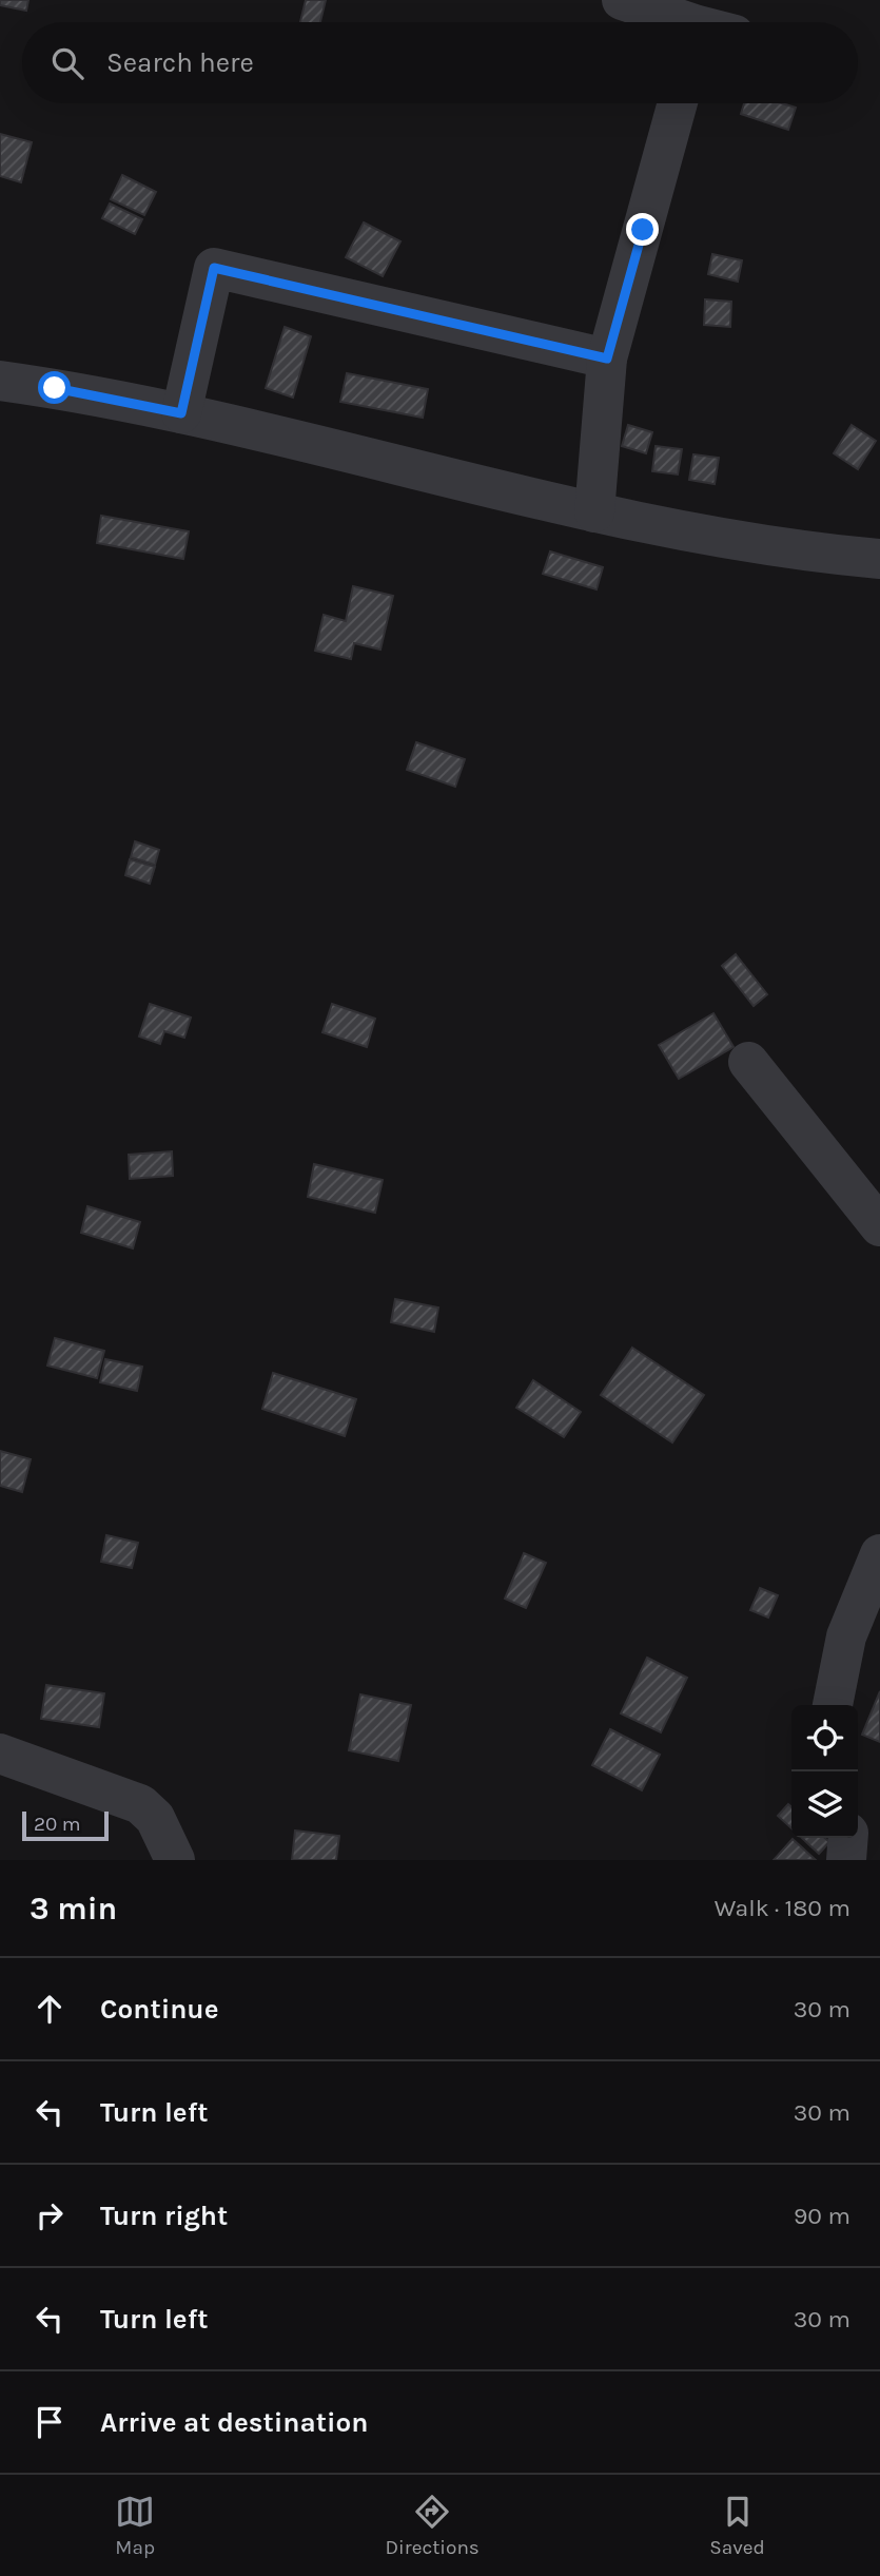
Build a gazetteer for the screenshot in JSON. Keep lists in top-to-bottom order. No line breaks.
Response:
{"scale_bar":"20 m","page":{"search":"Search here","scale":"20 m","heading":["3 min","Walk · 180 m"],"list":[["Continue","30 m"],["Turn left","30 m"],["Turn right","90 m"],["Turn left","30 m"],"Arrive at destination"],"nav":["Map","Directions","Saved"]}}
